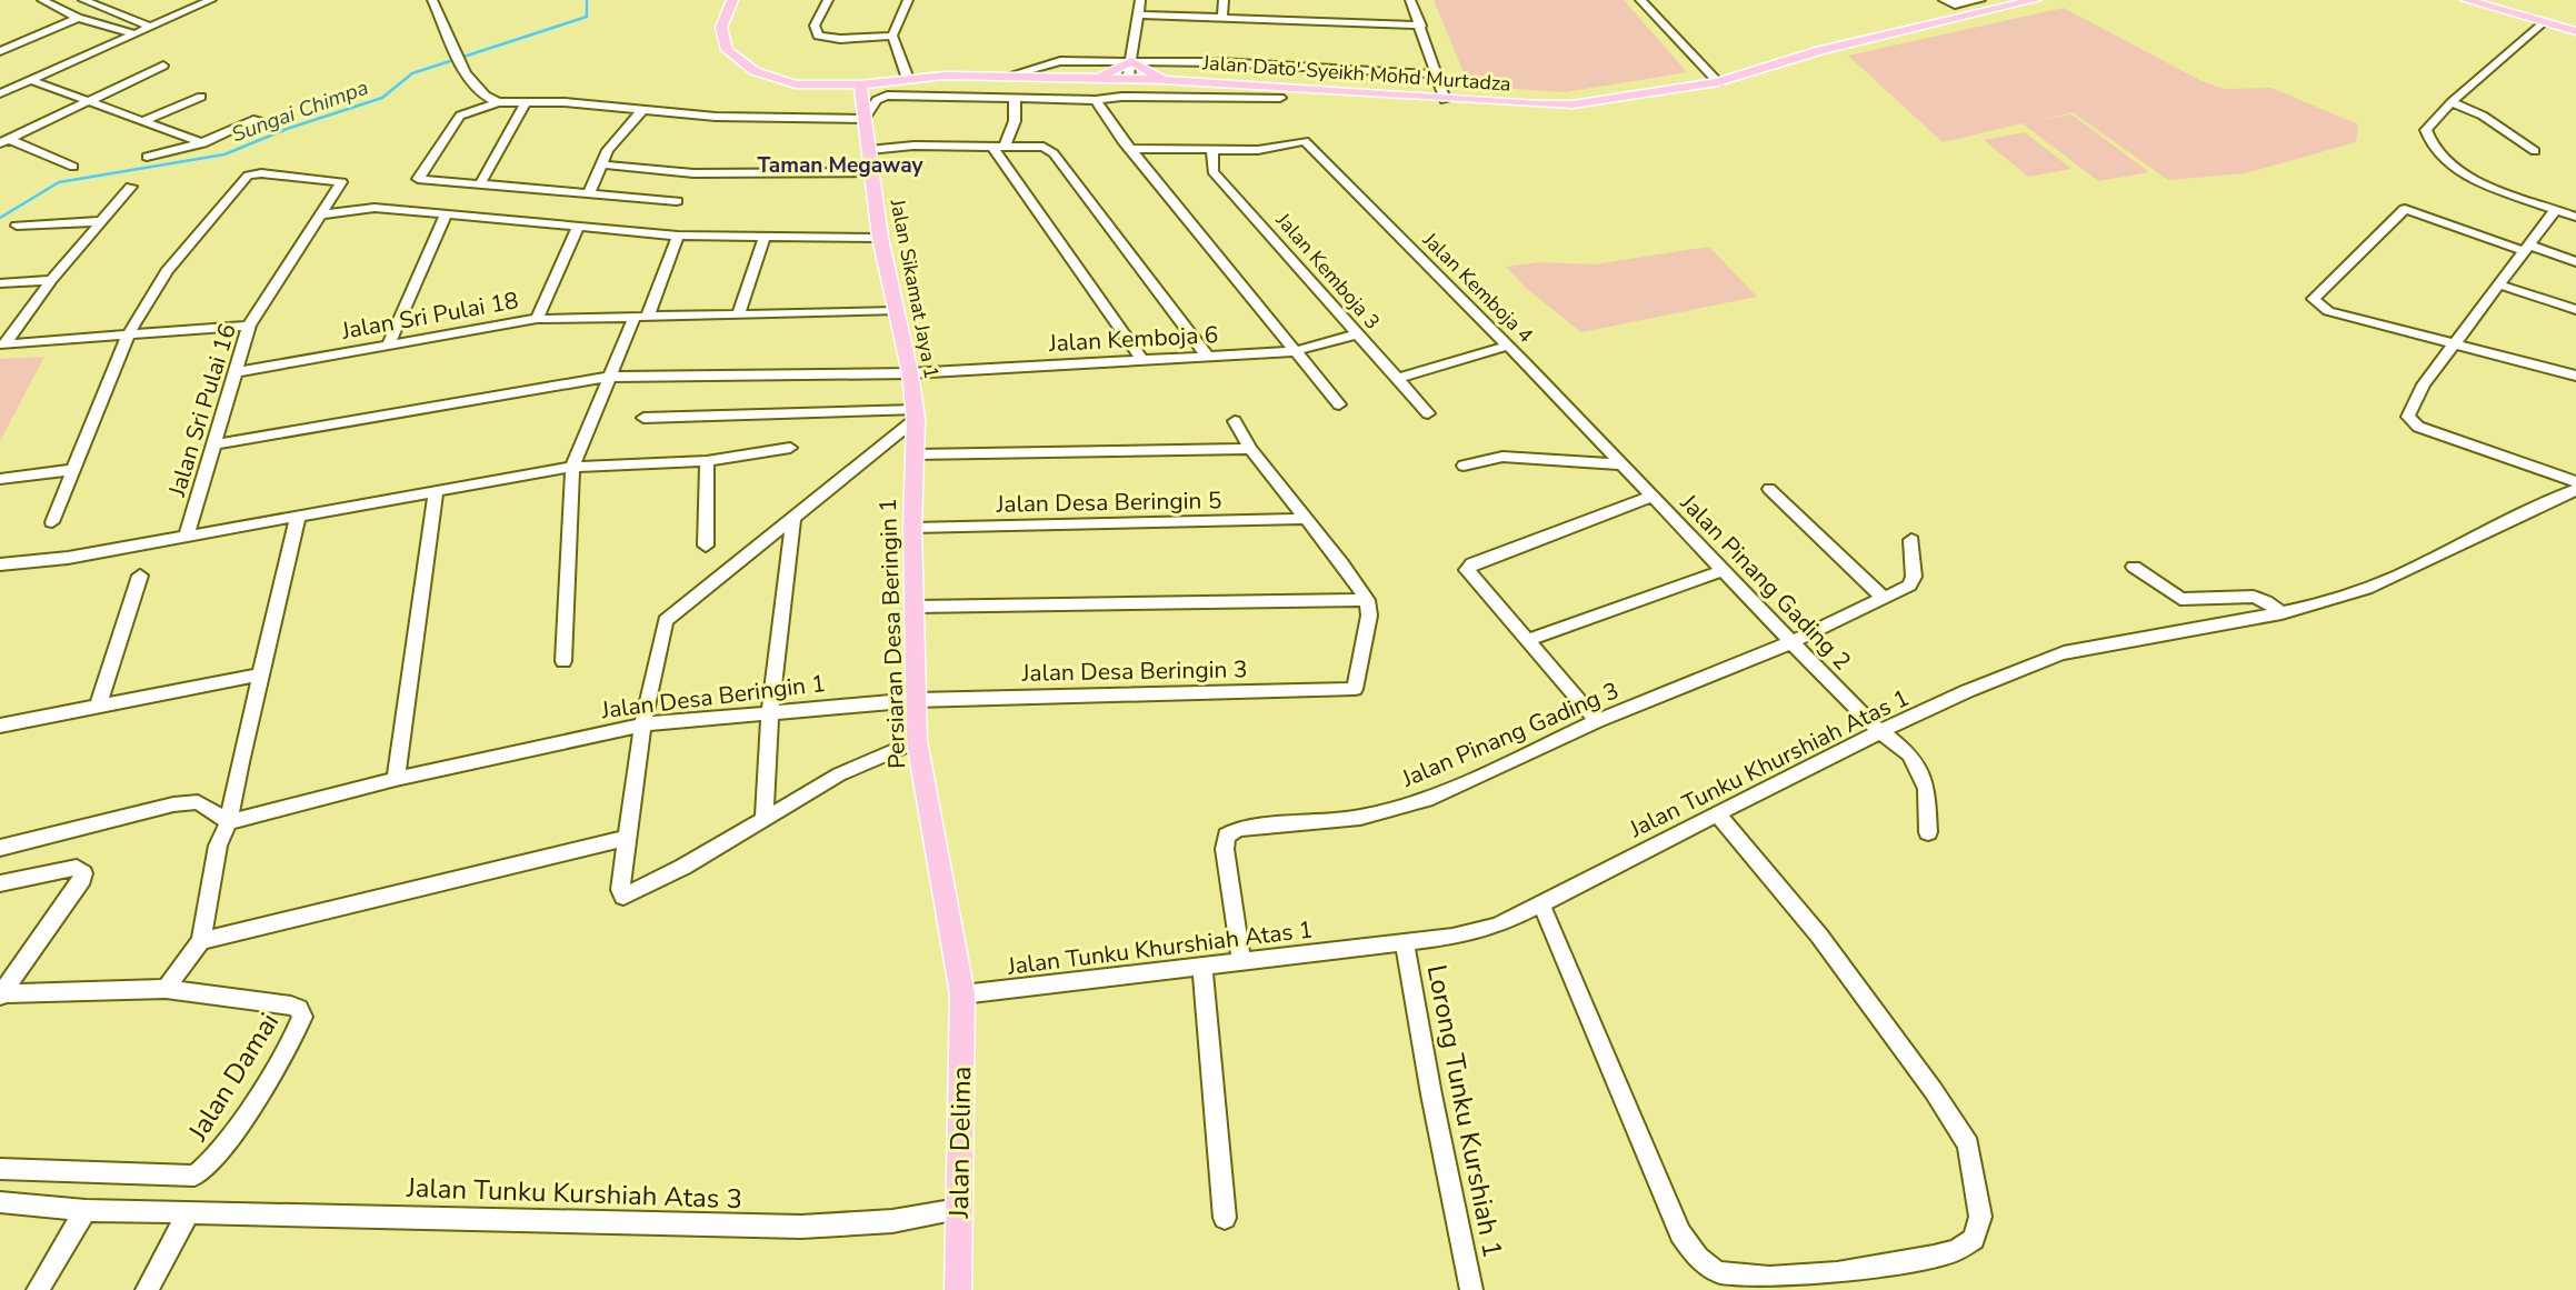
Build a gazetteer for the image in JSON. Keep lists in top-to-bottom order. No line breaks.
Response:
{"streets":{"main road":["Jalan Dato' Syeikh Mohd Murtadza","Jalan Sikamat Jaya 1","Persiaran Desa Beringin 1","Jalan Delima"],"street":["Jalan Kemboja 3","Jalan Kemboja 4","Jalan Sri Pulai 18","Jalan Kemboja 6","Jalan Sri Pulai 16","Jalan Desa Beringin 5","Jalan Pinang Gading 2","Jalan Desa Beringin 3","Jalan Desa Beringin 1","Jalan Pinang Gading 3","Jalan Tunku Khurshiah Atas 1","Jalan Damai","Lorong Tunku Kurshiah 1","Jalan Tunku Kurshiah Atas 3"]},"crossings":[["Jalan Dato' Syeikh Mohd Murtadza","Jalan Sikamat Jaya 1"],["Jalan Kemboja 3","Jalan Kemboja 4"],["Jalan Kemboja 3","Jalan Kemboja 6"],["Jalan Kemboja 4","Jalan Pinang Gading 2"],["Jalan Sikamat Jaya 1","Jalan Sri Pulai 18"],["Jalan Sikamat Jaya 1","Jalan Kemboja 6"],["Jalan Sikamat Jaya 1","Persiaran Desa Beringin 1"],["Jalan Sri Pulai 18","Jalan Sri Pulai 16"],["Jalan Kemboja 6","Jalan Sri Pulai 16"],["Jalan Desa Beringin 5","Persiaran Desa Beringin 1"],["Jalan Pinang Gading 2","Jalan Pinang Gading 3"],["Jalan Pinang Gading 2","Jalan Tunku Khurshiah Atas 1"],["Persiaran Desa Beringin 1","Jalan Desa Beringin 3"],["Persiaran Desa Beringin 1","Jalan Desa Beringin 1"],["Persiaran Desa Beringin 1","Jalan Tunku Khurshiah Atas 1"],["Persiaran Desa Beringin 1","Jalan Delima"],["Jalan Desa Beringin 3","Jalan Desa Beringin 1"],["Jalan Pinang Gading 3","Jalan Tunku Khurshiah Atas 1"],["Jalan Tunku Khurshiah Atas 1","Lorong Tunku Kurshiah 1"],["Jalan Tunku Khurshiah Atas 1","Jalan Delima"],["Jalan Delima","Jalan Tunku Kurshiah Atas 3"]],"districts":["Taman Megaway"],"water":["Sungai Chimpa"]}
